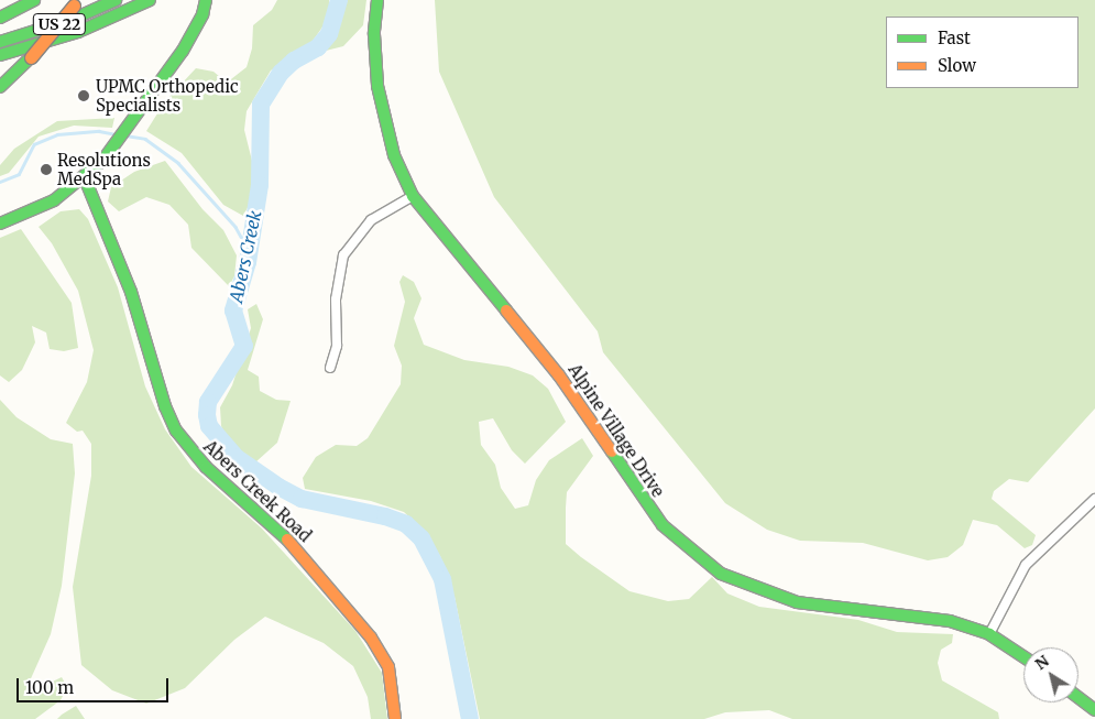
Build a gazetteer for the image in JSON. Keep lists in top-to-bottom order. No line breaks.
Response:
{"streets":{"main road":["US 22","Alpine Village Drive","Abers Creek Road"]},"water":["Abers Creek"],"places":["UPMC Orthopedic Specialists","Resolutions MedSpa"],"legend":["Fast","Slow"],"scale_bar":"100 m","north":"top left"}
